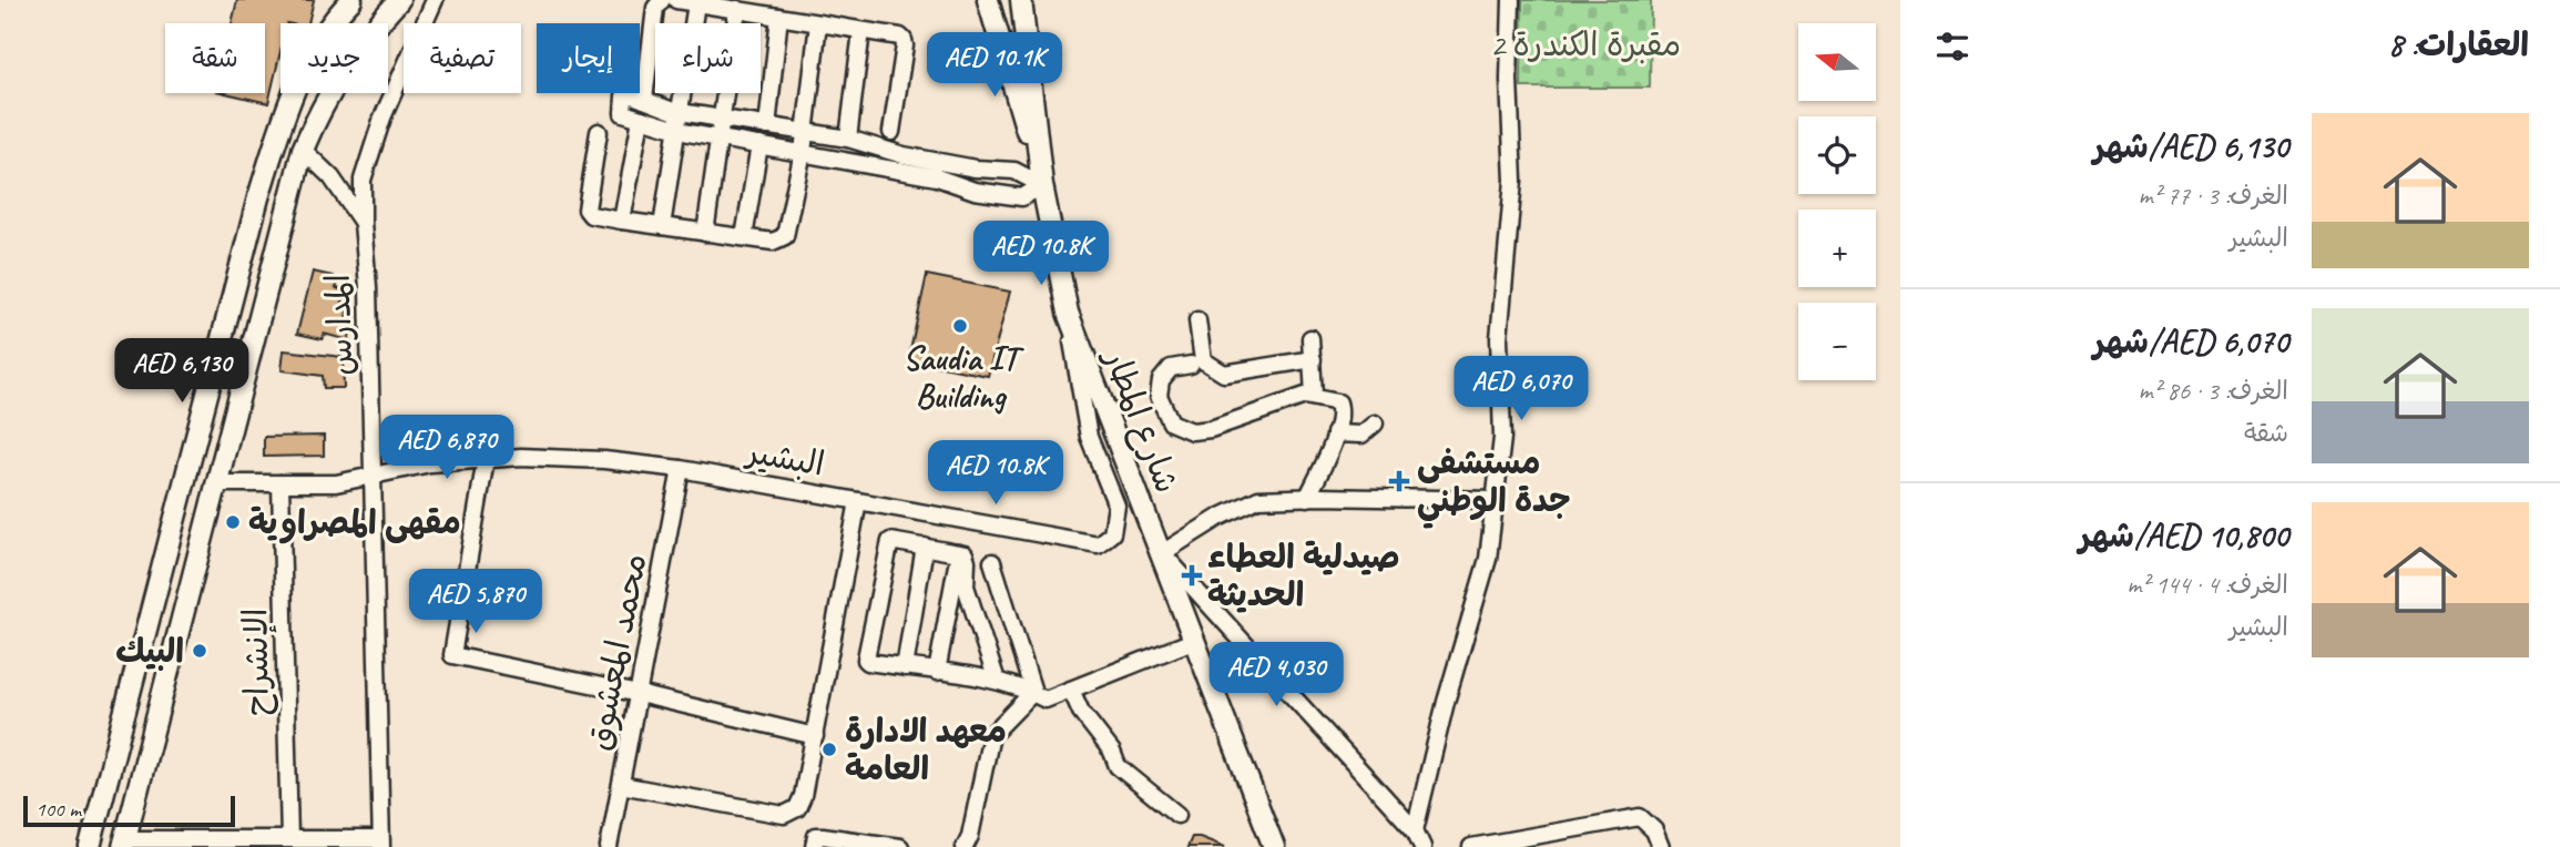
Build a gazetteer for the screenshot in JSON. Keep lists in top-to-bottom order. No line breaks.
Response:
{"streets":{"main road":["شارع المطار"],"street":["المدارس","البشير","محمد المعشوق","الإنشراح"]},"crossings":[["المدارس","البشير"],["شارع المطار","البشير"],["البشير","محمد المعشوق"],["البشير","الإنشراح"]],"parks":["مقبرة الكندرة 2"],"places":{"other":["Saudia IT Building","مقهى المصراوية","البيك","معهد الادارة العامة"],"health":["مستشفى جدة الوطني","صيدلية العطاء الحديثة"]},"scale_bar":"100 m","north":"left","page":{"heading":"العقارات: 8","map_buttons":["+","−"],"chip":["شراء","إيجار","تصفية","جديد","شقة"],"price":["AED 10.1K","AED 10.8K","AED 6,130","AED 6,070","AED 6,870","AED 10.8K","AED 5,870","AED 4,030"],"list":[{"name":"AED 6,130/شهر","note":"الغرف: 3 · 77 m² · البشير"},{"name":"AED 6,070/شهر","note":"الغرف: 3 · 86 m² · شقة"},{"name":"AED 10,800/شهر","note":"الغرف: 4 · 144 m² · البشير"}],"scale":"100 m"}}
